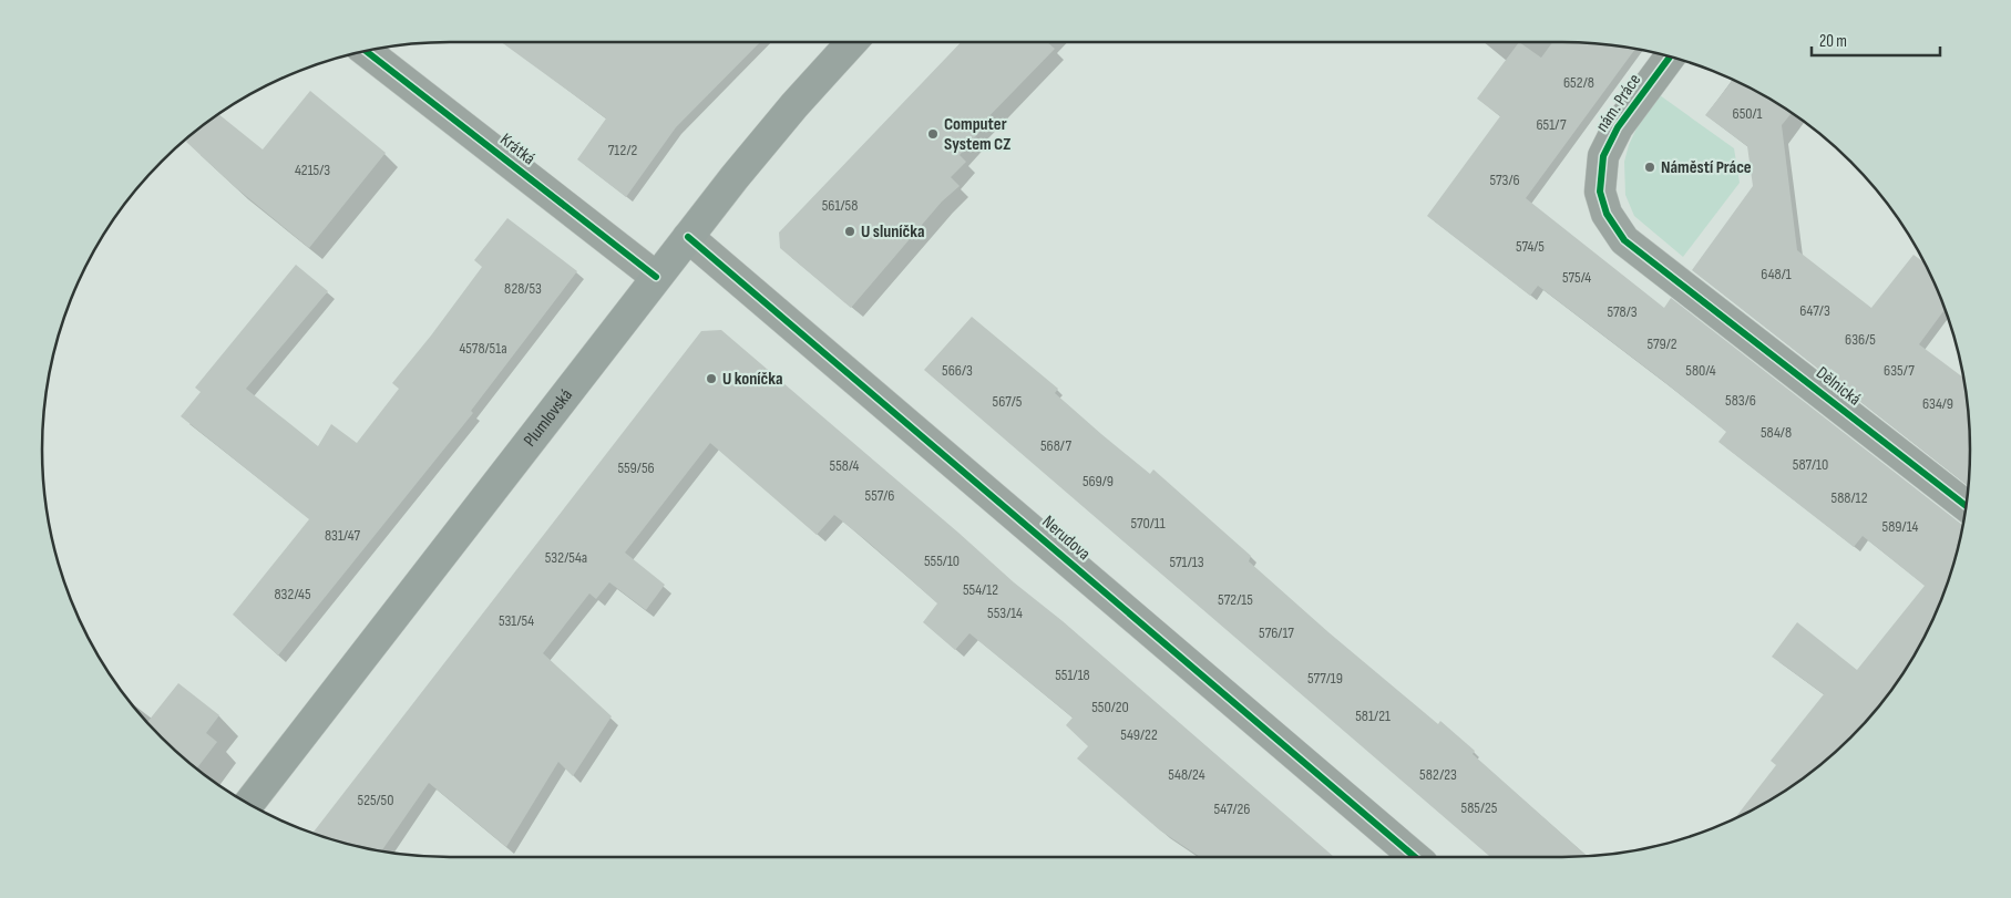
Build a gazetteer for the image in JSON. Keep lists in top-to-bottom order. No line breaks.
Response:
{"streets":{"main road":["Plumlovská"],"street":["nám. Práce","Krátká","Dělnická","Nerudova"]},"crossings":[["nám. Práce","Dělnická"],["Krátká","Plumlovská"],["Plumlovská","Nerudova"]],"places":["Computer System CZ","Náměstí Práce","U sluníčka","U koníčka"],"house_numbers":["652/8","650/1","651/7","712/2","4215/3","573/6","561/58","574/5","648/1","575/4","828/53","647/3","578/3","636/5","579/2","4578/51a","566/3","580/4","635/7","583/6","567/5","634/9","584/8","568/7","587/10","558/4","559/56","569/9","557/6","588/12","570/11","589/14","831/47","532/54a","555/10","571/13","554/12","832/45","572/15","553/14","531/54","576/17","551/18","577/19","550/20","581/21","549/22","548/24","582/23","525/50","585/25","547/26"],"scale_bar":"20 m"}
